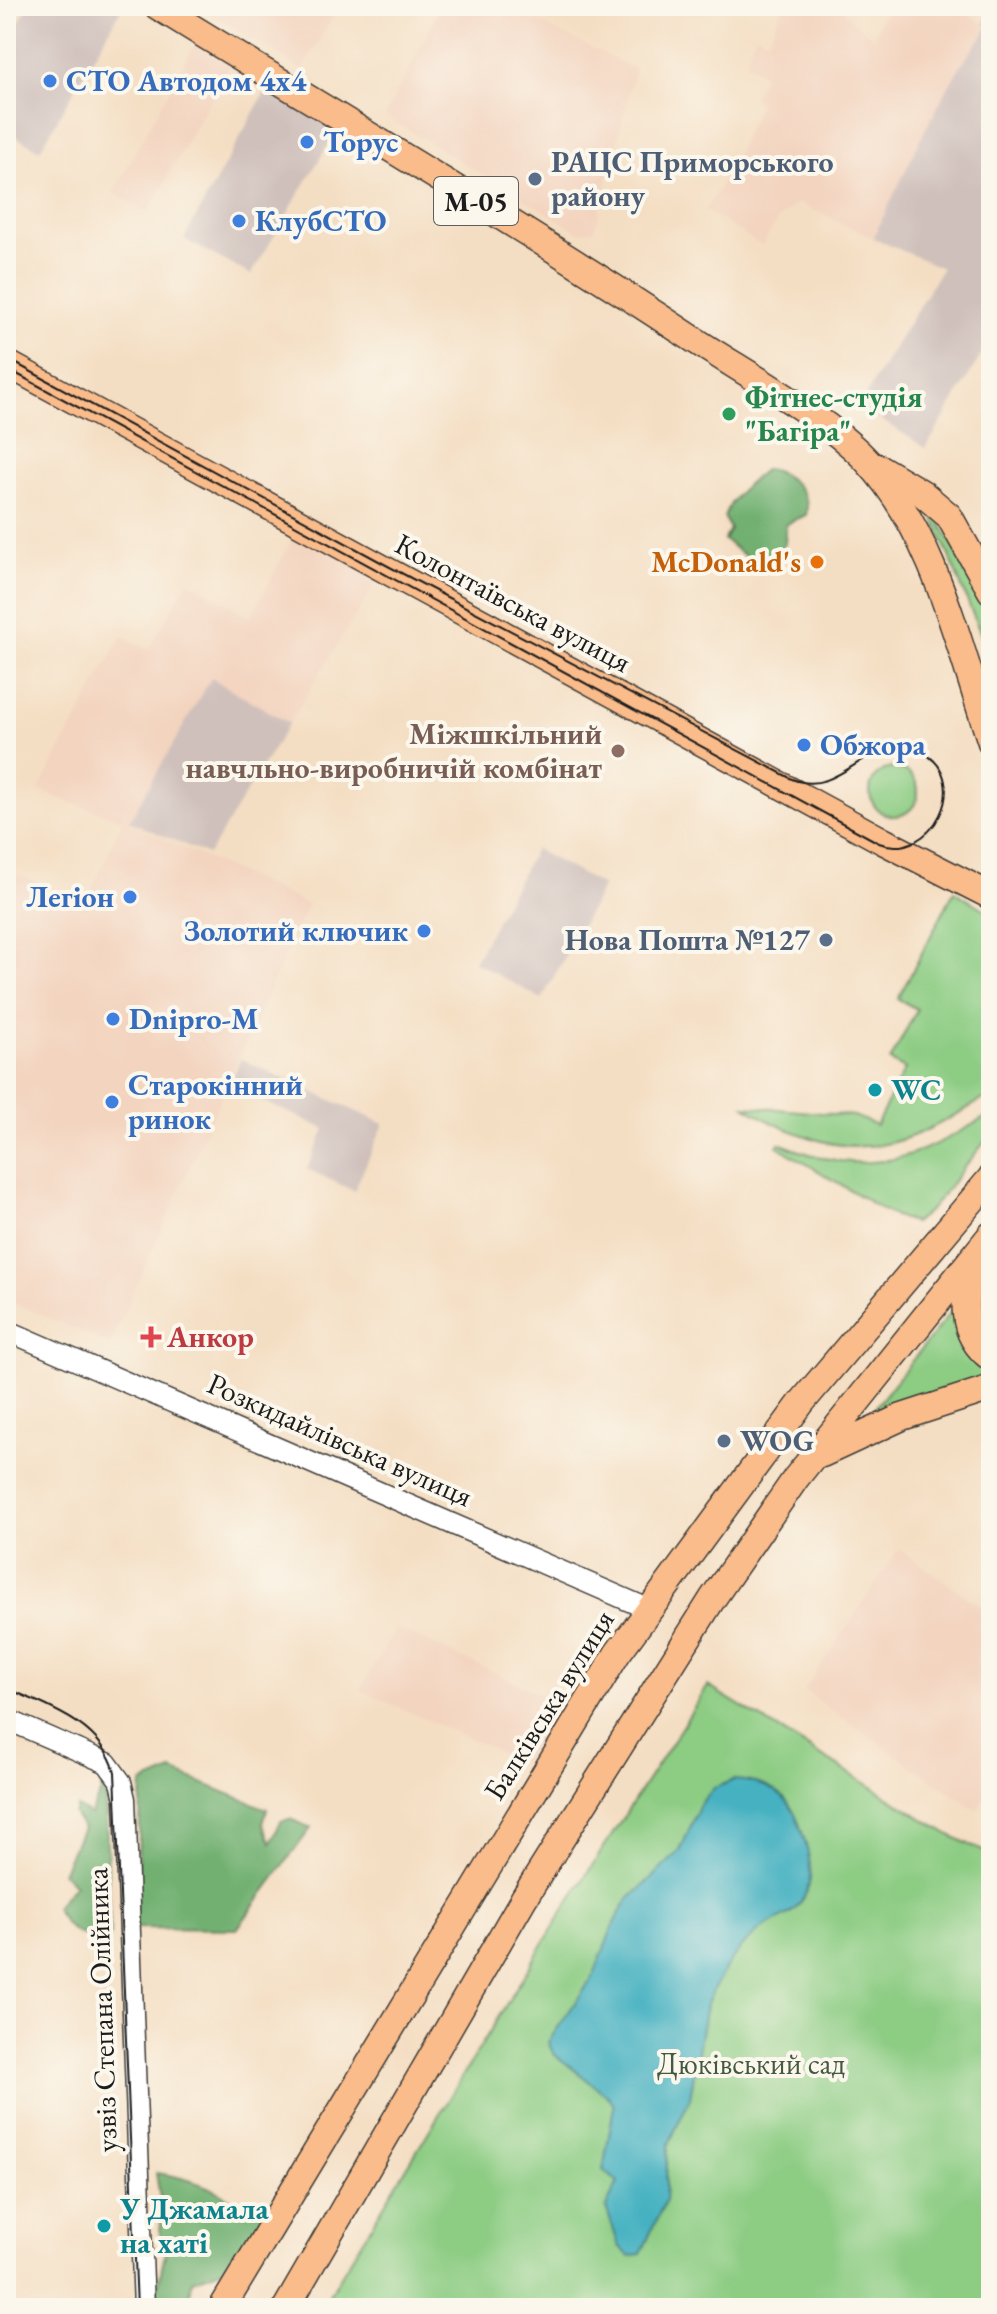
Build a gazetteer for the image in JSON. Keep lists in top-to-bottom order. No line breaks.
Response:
{"streets":{"main road":["М-05","Колонтаївська вулиця","Балківська вулиця"],"street":["Розкидайлівська вулиця","узвіз Степана Олійника"]},"crossings":[["Розкидайлівська вулиця","Балківська вулиця"]],"parks":["Дюківський сад"],"places":{"other":["СТО Автодом 4х4","Торус","РАЦС Приморського району","КлубСТО","Фітнес-студія \"Багіра\"","McDonald's","Обжора","Міжшкільний навчльно-виробничій комбінат","Легіон","Золотий ключик","Нова Пошта №127","Dnipro-M","WC","Старокінний ринок","WOG","У Джамала на хаті"],"health":["Анкор"]}}
